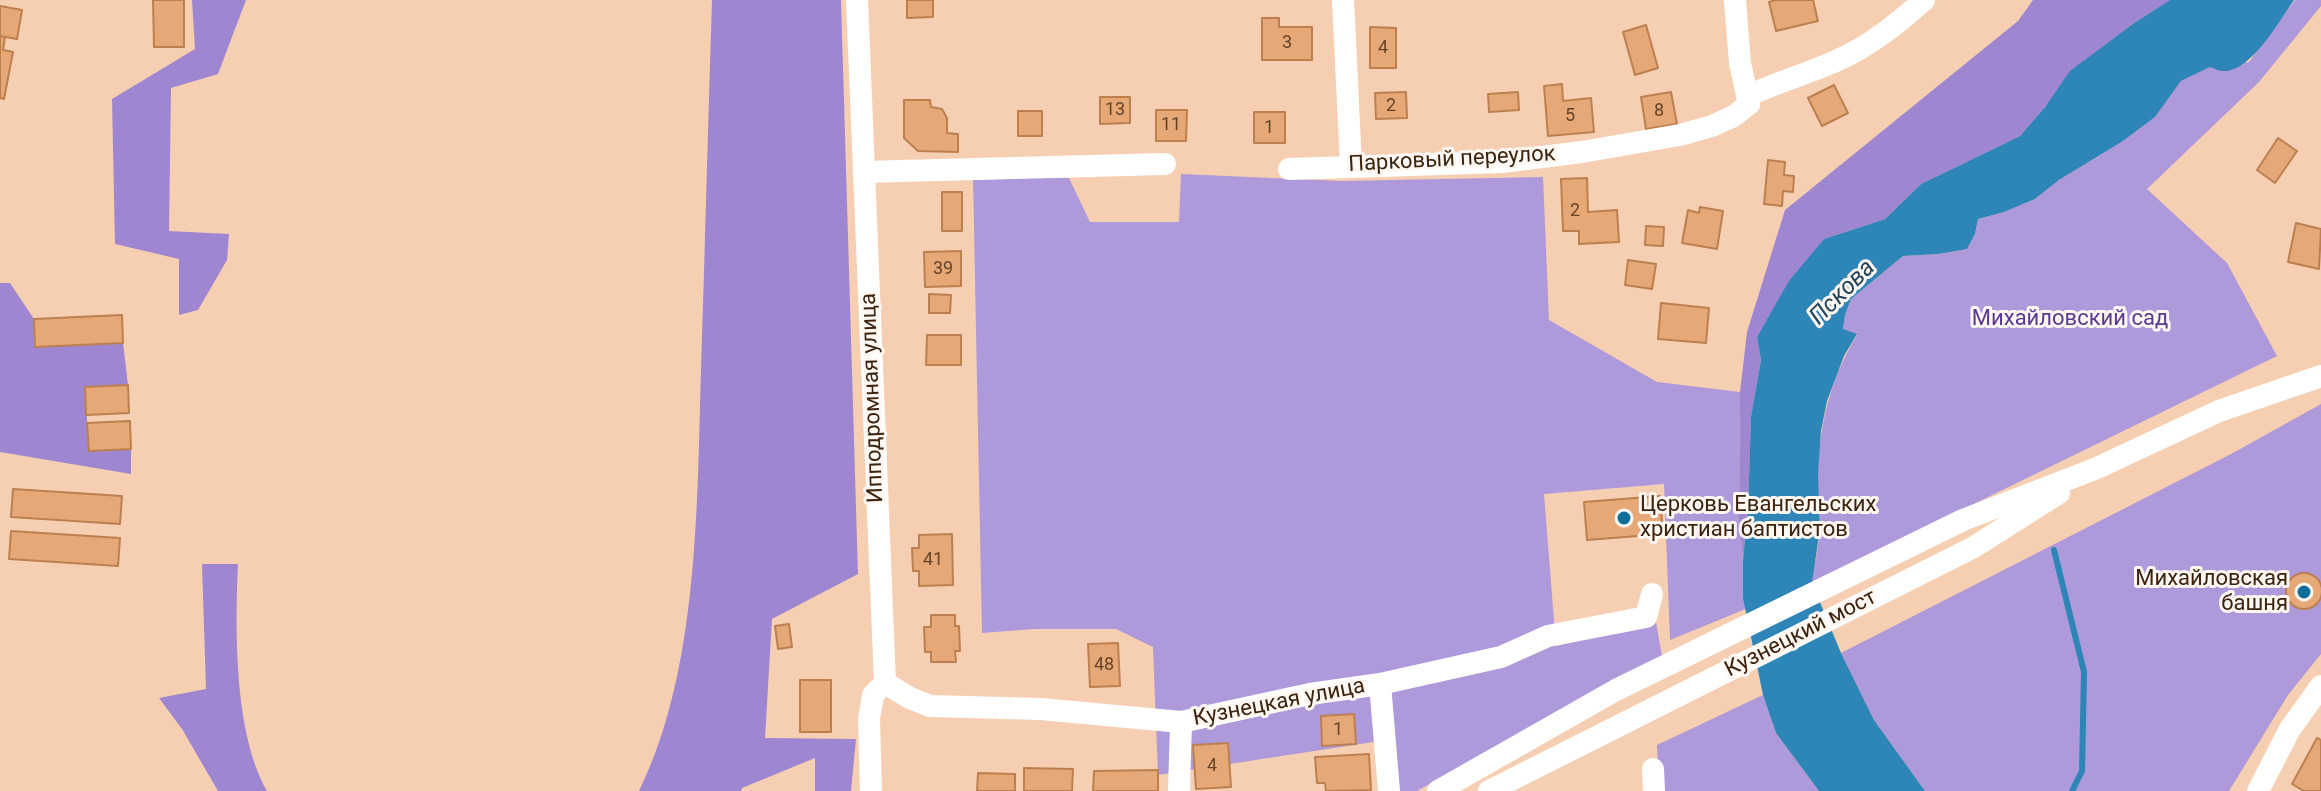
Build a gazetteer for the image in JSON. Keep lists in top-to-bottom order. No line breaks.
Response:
{"streets":{"street":["Парковый переулок","Ипподромная улица","Кузнецкий мост","Кузнецкая улица"]},"crossings":[["Ипподромная улица","Кузнецкая улица"]],"water":["Пскова"],"parks":["Михайловский сад"],"places":["Церковь Евангельских христиан баптистов","Михайловская башня"],"house_numbers":["3","4","2","13","8","5","11","1","2","39","41","48","1","4"]}
